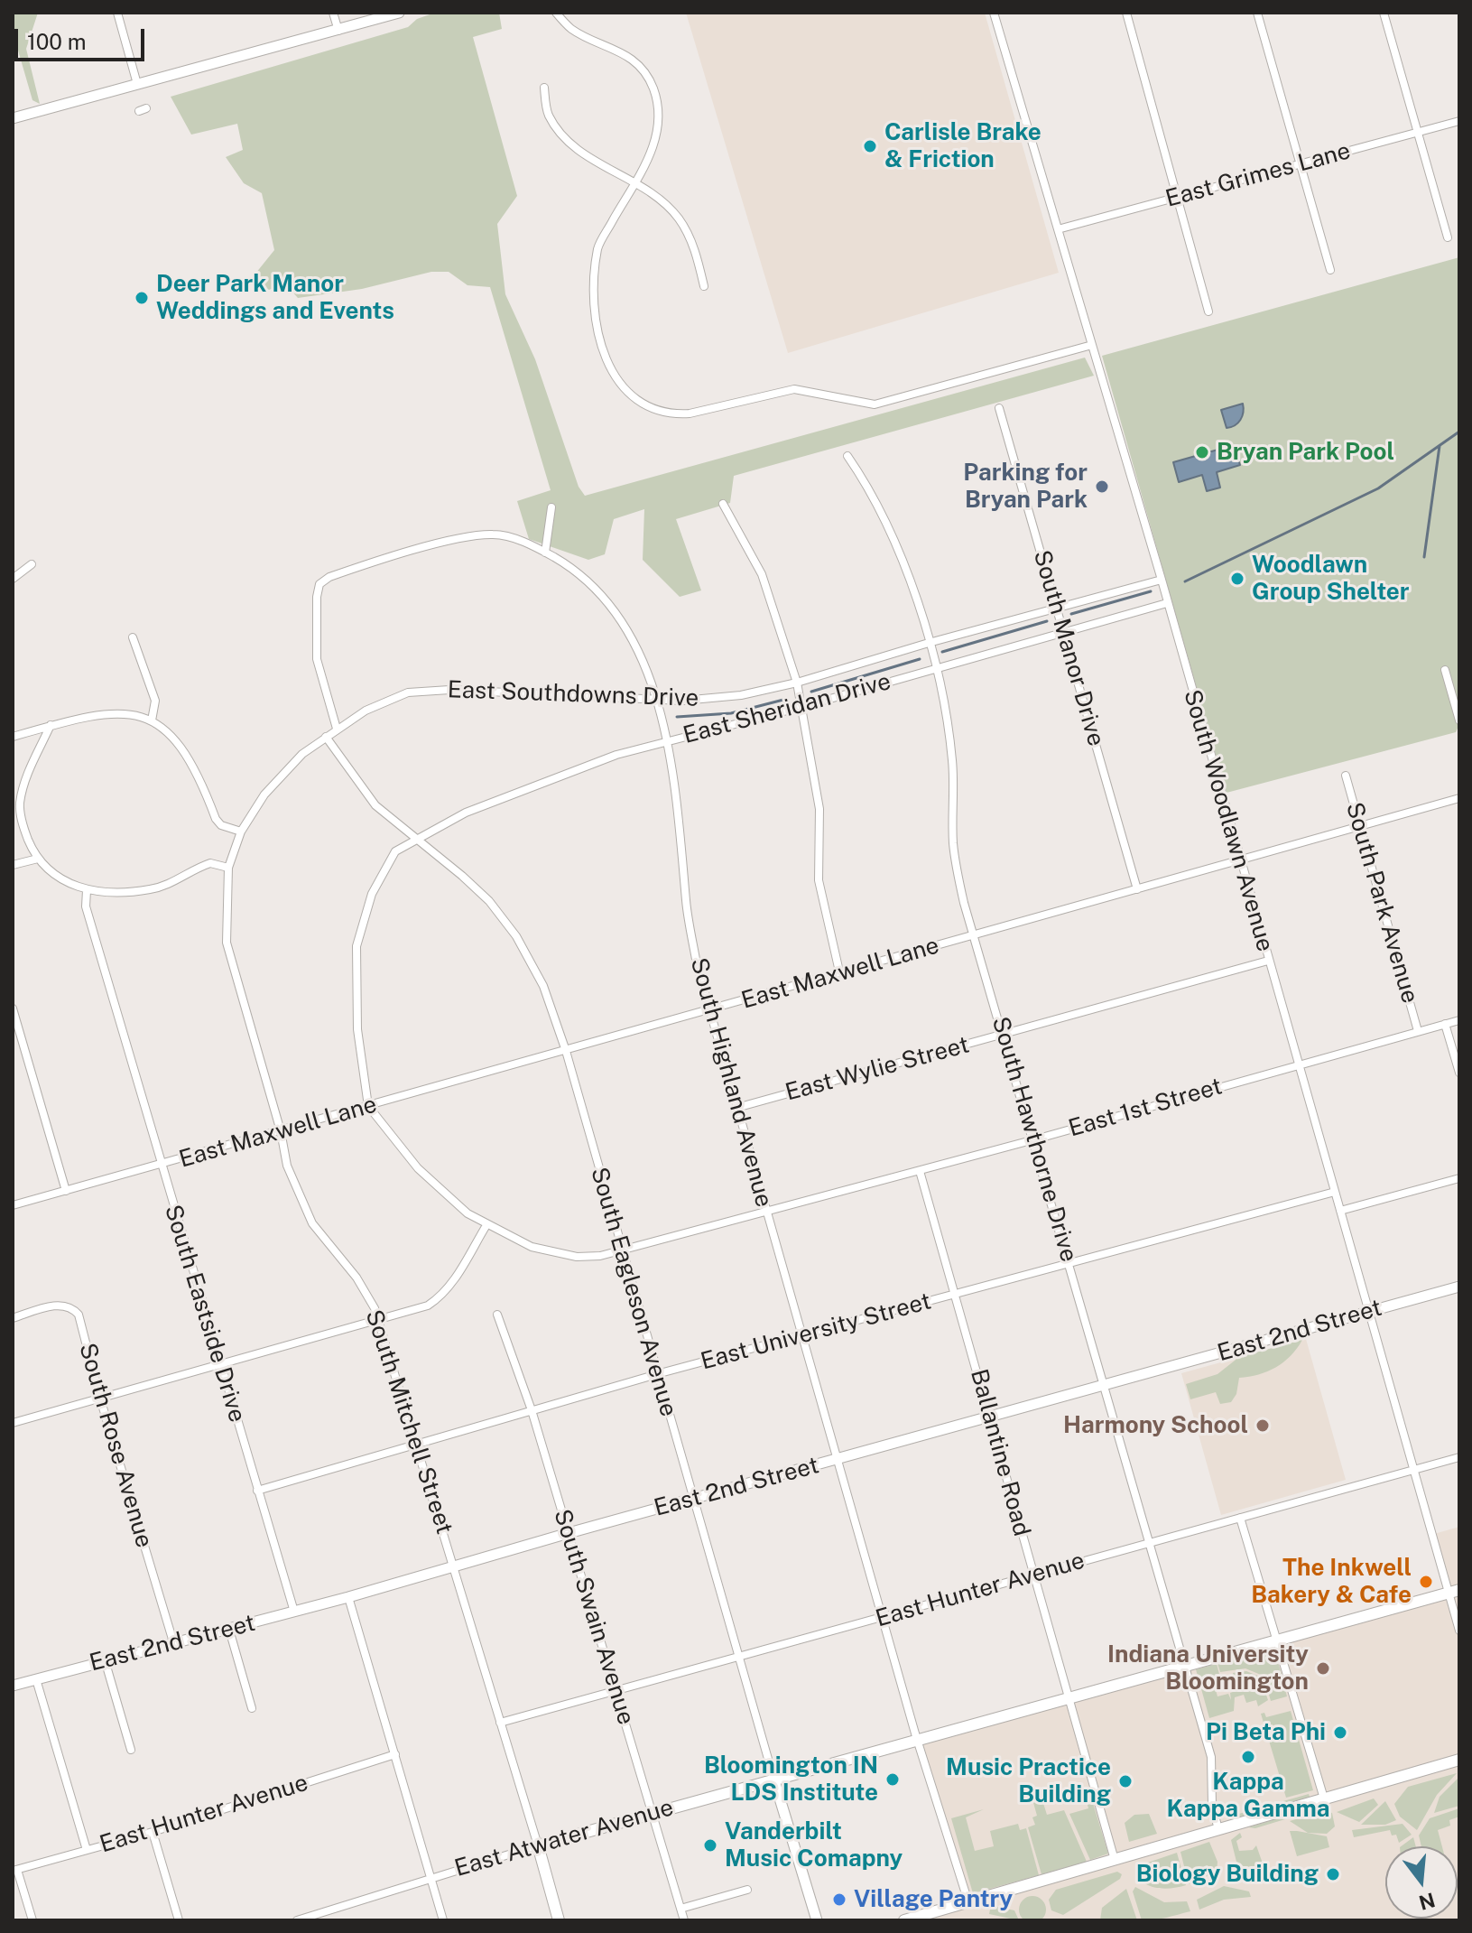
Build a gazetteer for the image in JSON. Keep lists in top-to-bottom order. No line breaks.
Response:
{"streets":{"main road":["South Mitchell Street","East Atwater Avenue"],"street":["East Grimes Lane","South Manor Drive","East Southdowns Drive","East Sheridan Drive","South Woodlawn Avenue","South Park Avenue","East Maxwell Lane","East Wylie Street","South Highland Avenue","East 1st Street","South Hawthorne Drive","South Eagleson Avenue","South Eastside Drive","East 2nd Street","East University Street","South Rose Avenue","Ballantine Road","East Hunter Avenue","South Swain Avenue"]},"crossings":[["East Grimes Lane","South Woodlawn Avenue"],["South Manor Drive","East Southdowns Drive"],["South Manor Drive","East Sheridan Drive"],["South Manor Drive","East Maxwell Lane"],["East Southdowns Drive","South Woodlawn Avenue"],["East Southdowns Drive","South Highland Avenue"],["East Southdowns Drive","South Hawthorne Drive"],["East Southdowns Drive","South Eagleson Avenue"],["East Southdowns Drive","South Mitchell Street"],["East Sheridan Drive","South Woodlawn Avenue"],["East Sheridan Drive","East Maxwell Lane"],["East Sheridan Drive","South Highland Avenue"],["East Sheridan Drive","East 1st Street"],["East Sheridan Drive","South Hawthorne Drive"],["East Sheridan Drive","South Eagleson Avenue"],["South Woodlawn Avenue","East Maxwell Lane"],["South Woodlawn Avenue","East Wylie Street"],["South Woodlawn Avenue","East 1st Street"],["South Woodlawn Avenue","East 2nd Street"],["South Woodlawn Avenue","East University Street"],["South Woodlawn Avenue","East Hunter Avenue"],["South Woodlawn Avenue","East Atwater Avenue"],["South Park Avenue","East Maxwell Lane"],["South Park Avenue","East 1st Street"],["East Maxwell Lane","South Highland Avenue"],["East Maxwell Lane","East 1st Street"],["East Maxwell Lane","South Hawthorne Drive"],["East Maxwell Lane","South Eagleson Avenue"],["East Maxwell Lane","South Eastside Drive"],["East Maxwell Lane","South Mitchell Street"],["East Wylie Street","South Highland Avenue"],["East Wylie Street","South Hawthorne Drive"],["South Highland Avenue","East 1st Street"],["South Highland Avenue","East 2nd Street"],["South Highland Avenue","East University Street"],["South Highland Avenue","East Hunter Avenue"],["South Highland Avenue","East Atwater Avenue"],["East 1st Street","South Hawthorne Drive"],["East 1st Street","South Eagleson Avenue"],["East 1st Street","Ballantine Road"],["South Hawthorne Drive","East 2nd Street"],["South Hawthorne Drive","East University Street"],["South Hawthorne Drive","East Hunter Avenue"],["South Hawthorne Drive","East Atwater Avenue"],["South Eagleson Avenue","East 2nd Street"],["South Eagleson Avenue","East University Street"],["South Eagleson Avenue","East Hunter Avenue"],["South Eagleson Avenue","East Atwater Avenue"],["South Eastside Drive","East 2nd Street"],["South Eastside Drive","East University Street"],["East 2nd Street","South Mitchell Street"],["East 2nd Street","South Rose Avenue"],["East 2nd Street","Ballantine Road"],["East 2nd Street","South Swain Avenue"],["East University Street","South Mitchell Street"],["East University Street","Ballantine Road"],["East University Street","South Swain Avenue"],["South Mitchell Street","East Hunter Avenue"],["South Mitchell Street","East Atwater Avenue"],["Ballantine Road","East Hunter Avenue"],["Ballantine Road","East Atwater Avenue"],["East Hunter Avenue","South Swain Avenue"],["South Swain Avenue","East Atwater Avenue"]],"places":["Carlisle Brake & Friction","Deer Park Manor Weddings and Events","Bryan Park Pool","Parking for Bryan Park","Woodlawn Group Shelter","Harmony School","The Inkwell Bakery & Cafe","Indiana University Bloomington","Pi Beta Phi","Kappa Kappa Gamma","Bloomington IN LDS Institute","Music Practice Building","Vanderbilt Music Comapny","Biology Building","Village Pantry"],"scale_bar":"100 m","north":"bottom"}
